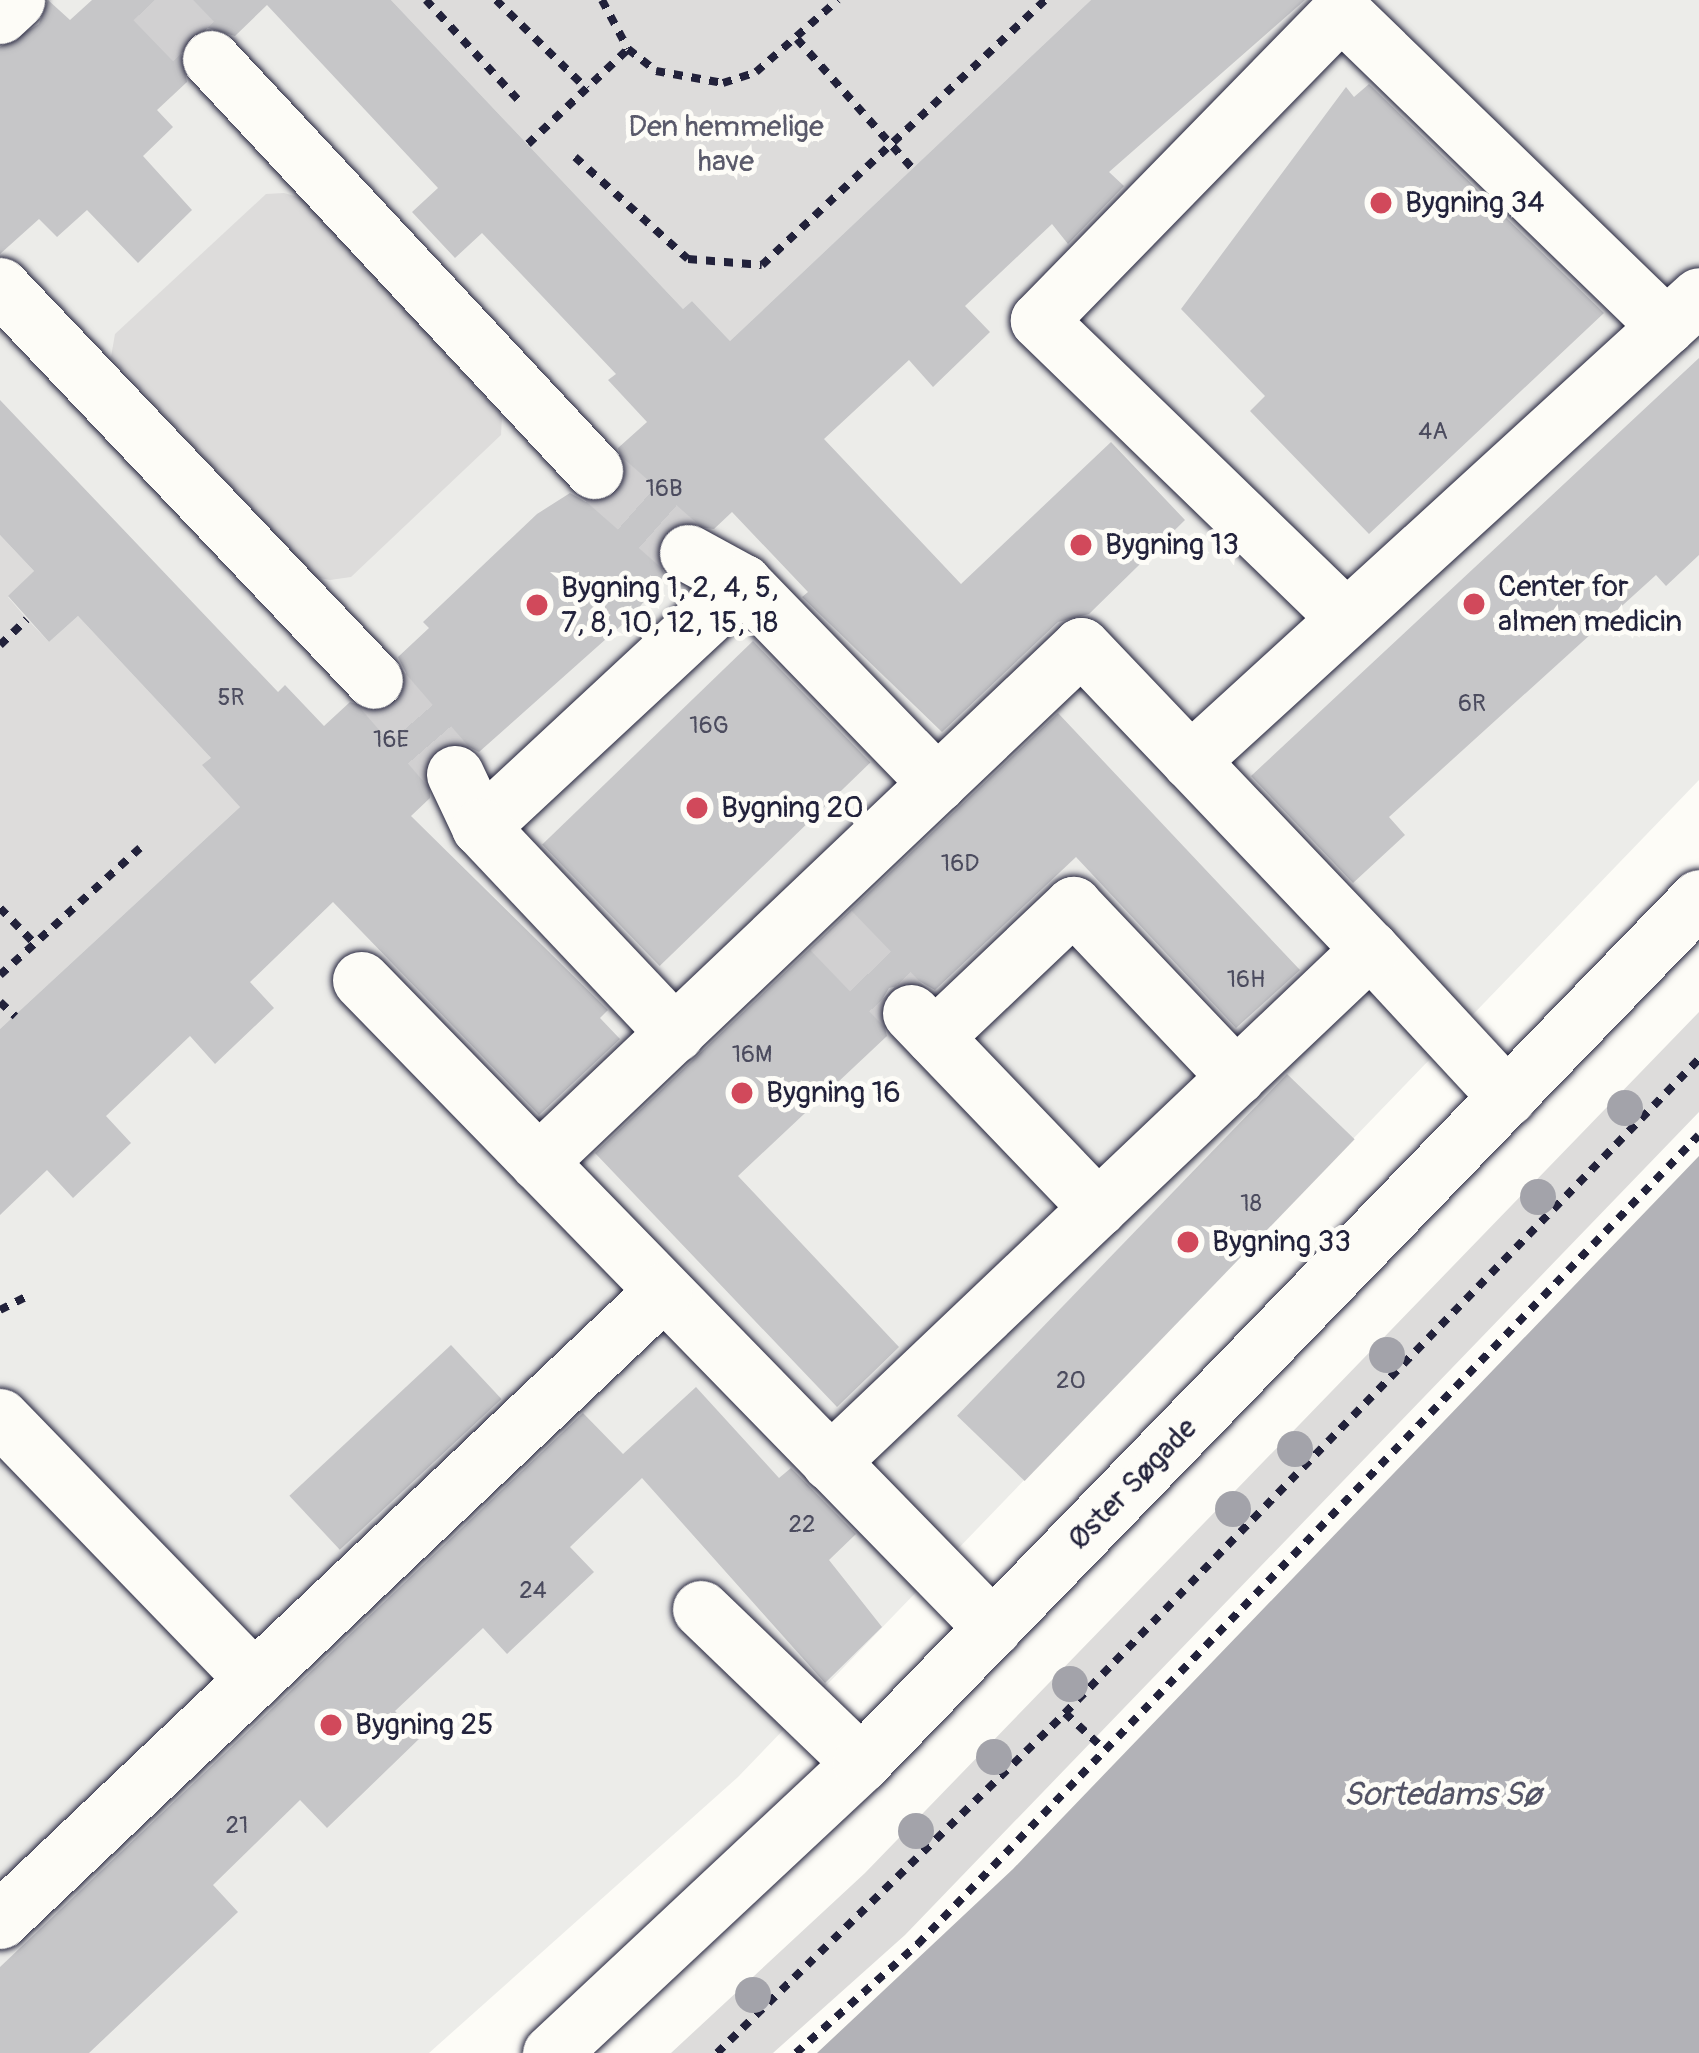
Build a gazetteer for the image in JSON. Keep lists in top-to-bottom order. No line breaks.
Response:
{"streets":{"street":["Øster Søgade"]},"water":["Sortedams Sø"],"parks":["Den hemmelige have"],"places":["Bygning 34","Bygning 13","Center for almen medicin","Bygning 1, 2, 4, 5, 7, 8, 10, 12, 15, 18","Bygning 20","Bygning 16","Bygning 33","Bygning 25"],"house_numbers":["4A","16B","5R","6R","16G","16E","16D","16H","16M","18","20","22","24","21"]}
